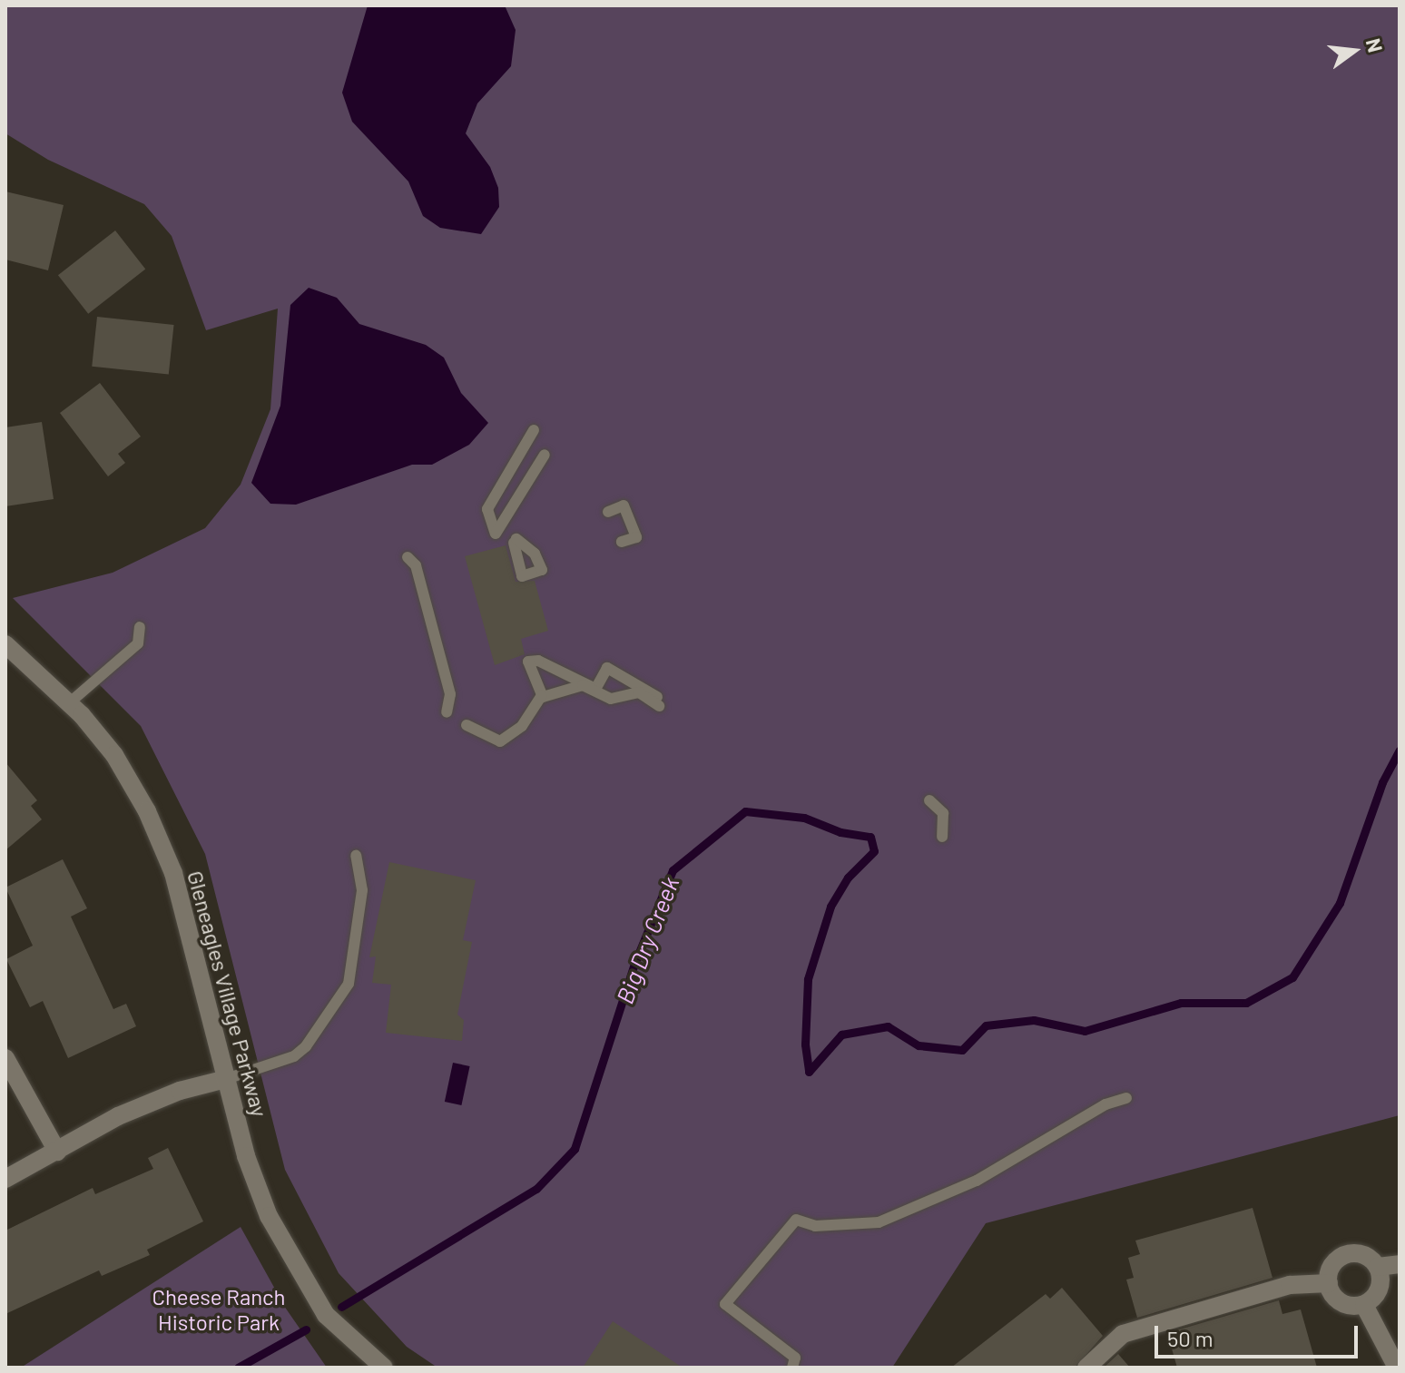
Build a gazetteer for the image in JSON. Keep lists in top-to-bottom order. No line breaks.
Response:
{"streets":{"street":["Gleneagles Village Parkway"]},"water":["Big Dry Creek"],"parks":["Cheese Ranch Historic Park"],"scale_bar":"50 m","north":"right"}
